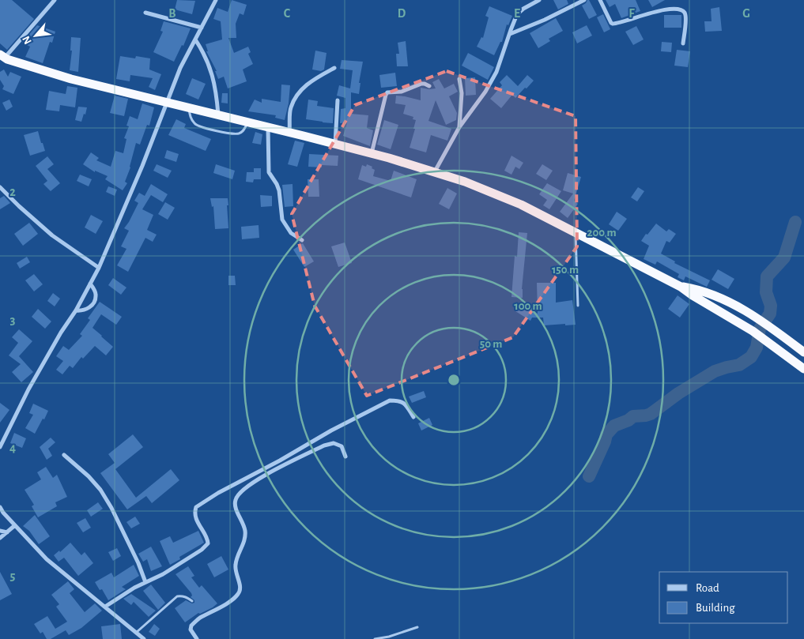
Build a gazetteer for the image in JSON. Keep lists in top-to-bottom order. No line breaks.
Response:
{"legend":["Road","Building"],"north":"bottom left","grid":{"columns":["B","C","D","E","F","G"],"rows":["2","3","4","5"]},"rings":["200 m","150 m","100 m","50 m"]}
